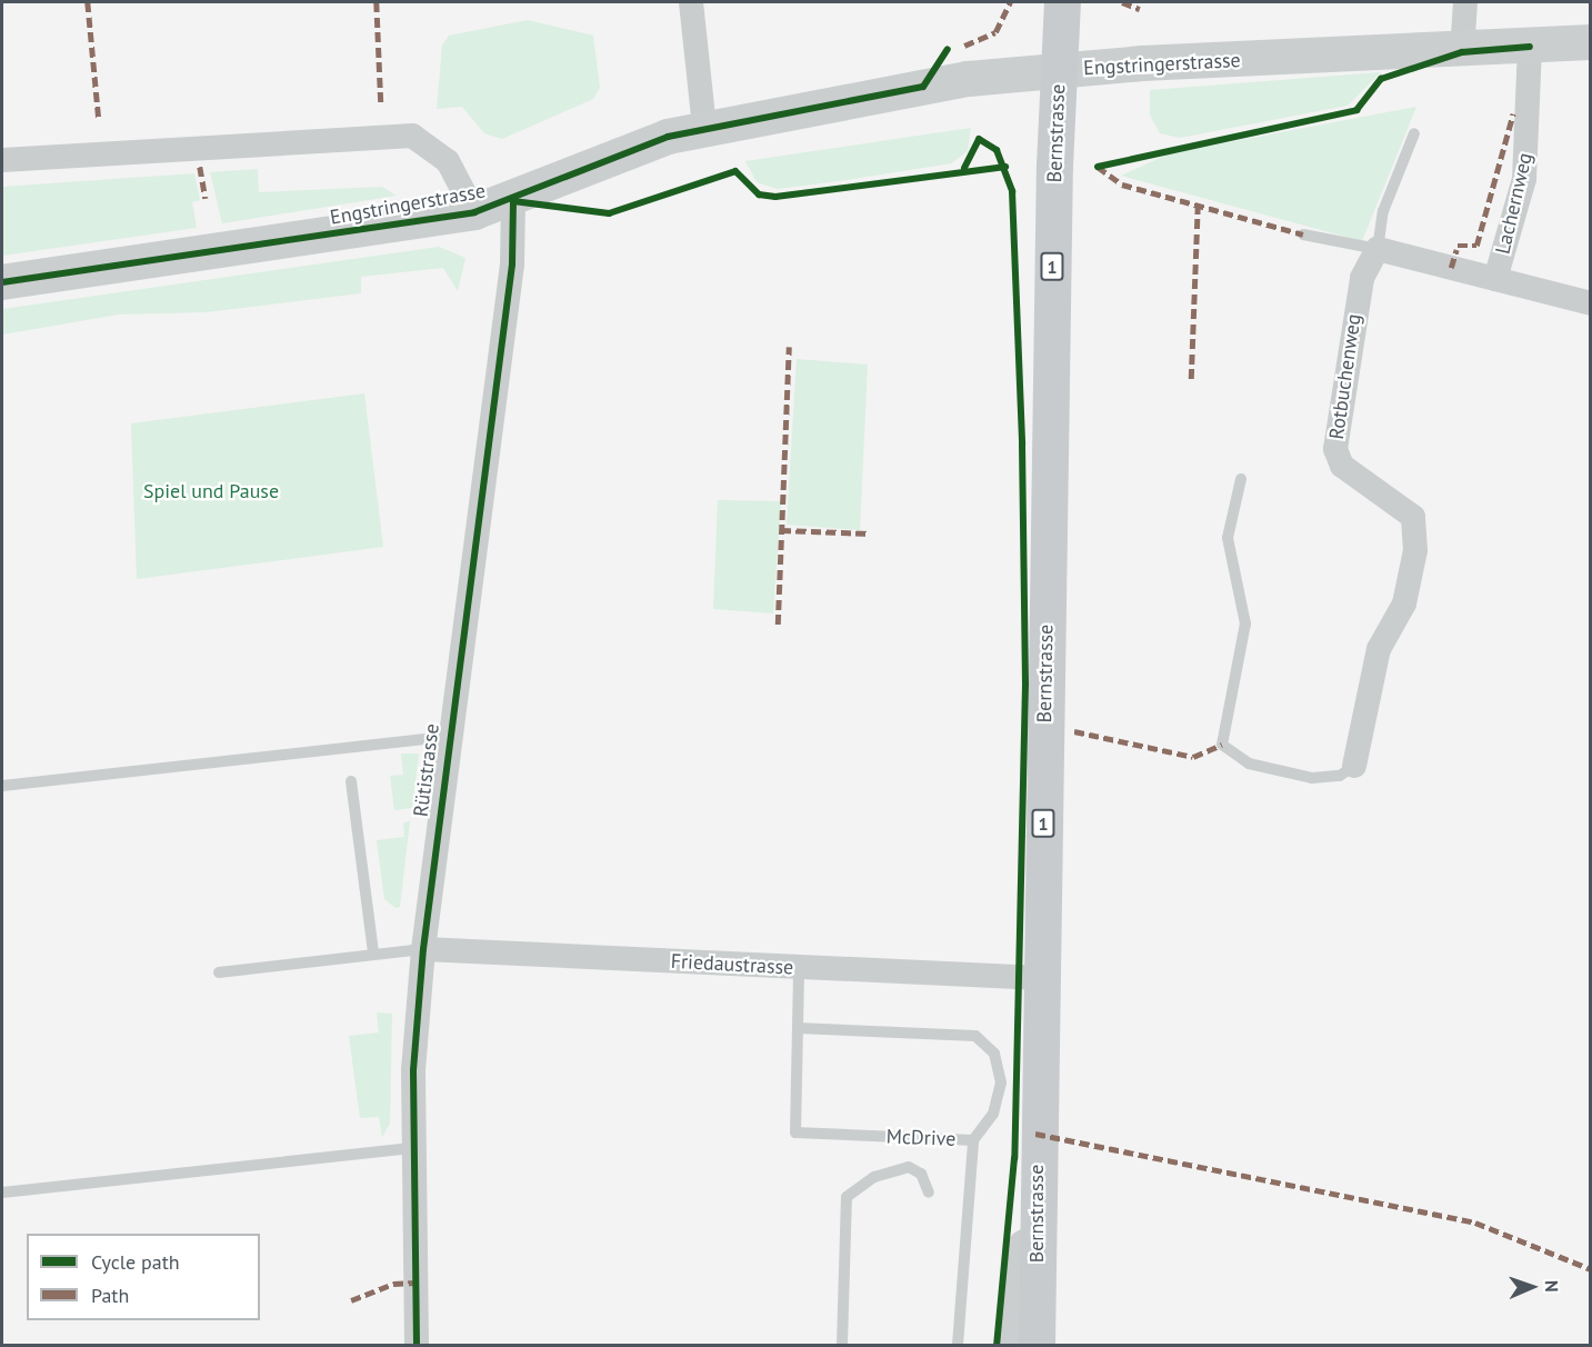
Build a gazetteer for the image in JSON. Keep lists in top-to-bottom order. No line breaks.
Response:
{"streets":{"main road":["Engstringerstrasse","Bernstrasse","1"],"street":["Lachernweg","Rotbuchenweg","Rütistrasse","Friedaustrasse"],"lane":["McDrive"]},"crossings":[["Engstringerstrasse","Bernstrasse"],["Engstringerstrasse","Lachernweg"],["Engstringerstrasse","Rütistrasse"],["Bernstrasse","Friedaustrasse"],["Lachernweg","Rotbuchenweg"],["Rütistrasse","Friedaustrasse"]],"parks":["Spiel und Pause"],"legend":["Cycle path","Path"],"north":"right"}
